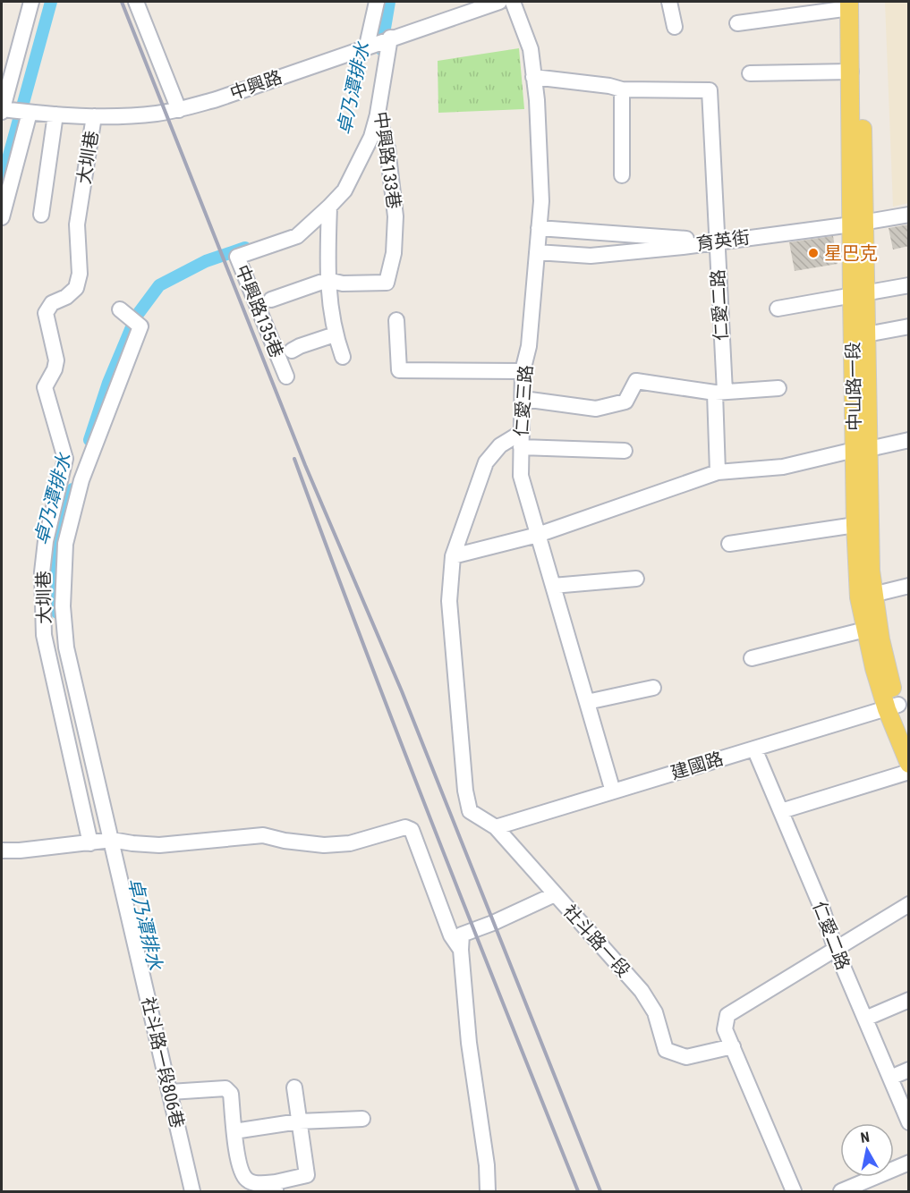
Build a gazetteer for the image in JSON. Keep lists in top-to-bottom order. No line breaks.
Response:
{"streets":{"main road":["中山路一段"],"street":["中興路","大圳巷","中興路133巷","育英街","仁愛二路","中興路135巷","仁愛三路","建國路","社斗路一段","社斗路一段806巷"]},"crossings":[["中興路","大圳巷"],["中興路","中興路133巷"],["大圳巷","社斗路一段806巷"],["中興路133巷","中興路135巷"],["育英街","仁愛二路"],["育英街","中山路一段"],["育英街","仁愛三路"],["仁愛二路","建國路"],["中山路一段","建國路"],["仁愛三路","建國路"]],"water":["卓乃潭排水"],"places":["星巴克"],"north":"top"}
